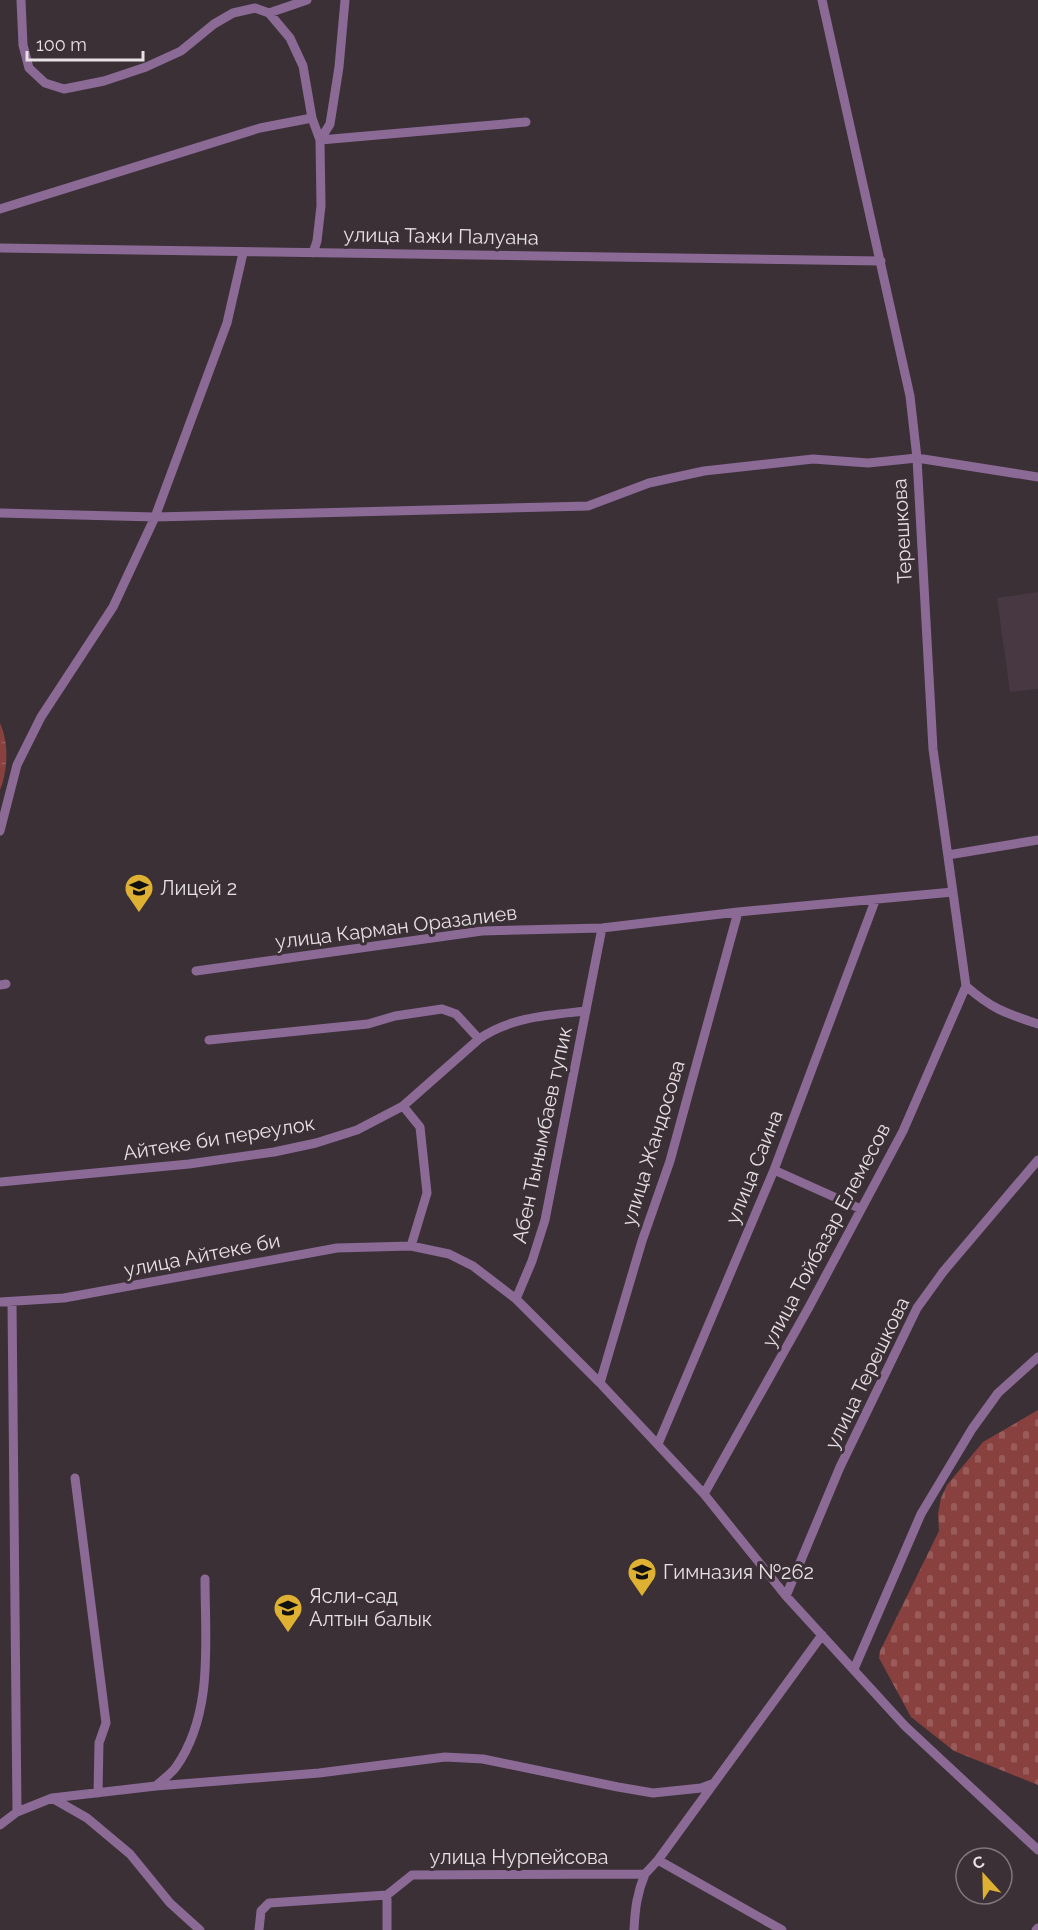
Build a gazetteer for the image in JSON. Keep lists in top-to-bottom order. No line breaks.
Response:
{"streets":{"street":["улица Тажи Палуана","Терешкова","улица Карман Оразалиев","Абен Тынымбаев тупик","Айтеке би переулок","улица Жандосова","улица Саина","улица Тойбазар Елемесов","улица Айтеке би","улица Терешкова","улица Нурпейсова"]},"crossings":[["улица Тажи Палуана","Терешкова"],["Терешкова","улица Карман Оразалиев"],["Терешкова","улица Тойбазар Елемесов"],["улица Карман Оразалиев","Абен Тынымбаев тупик"],["улица Карман Оразалиев","улица Жандосова"],["улица Карман Оразалиев","улица Саина"],["Абен Тынымбаев тупик","Айтеке би переулок"],["Абен Тынымбаев тупик","улица Айтеке би"],["улица Жандосова","улица Айтеке би"],["улица Саина","улица Айтеке би"],["улица Тойбазар Елемесов","улица Айтеке би"],["улица Айтеке би","улица Терешкова"]],"places":{"school or university":["Лицей 2","Гимназия №262","Ясли-сад Алтын балык"]},"scale_bar":"100 m","north":"top"}
